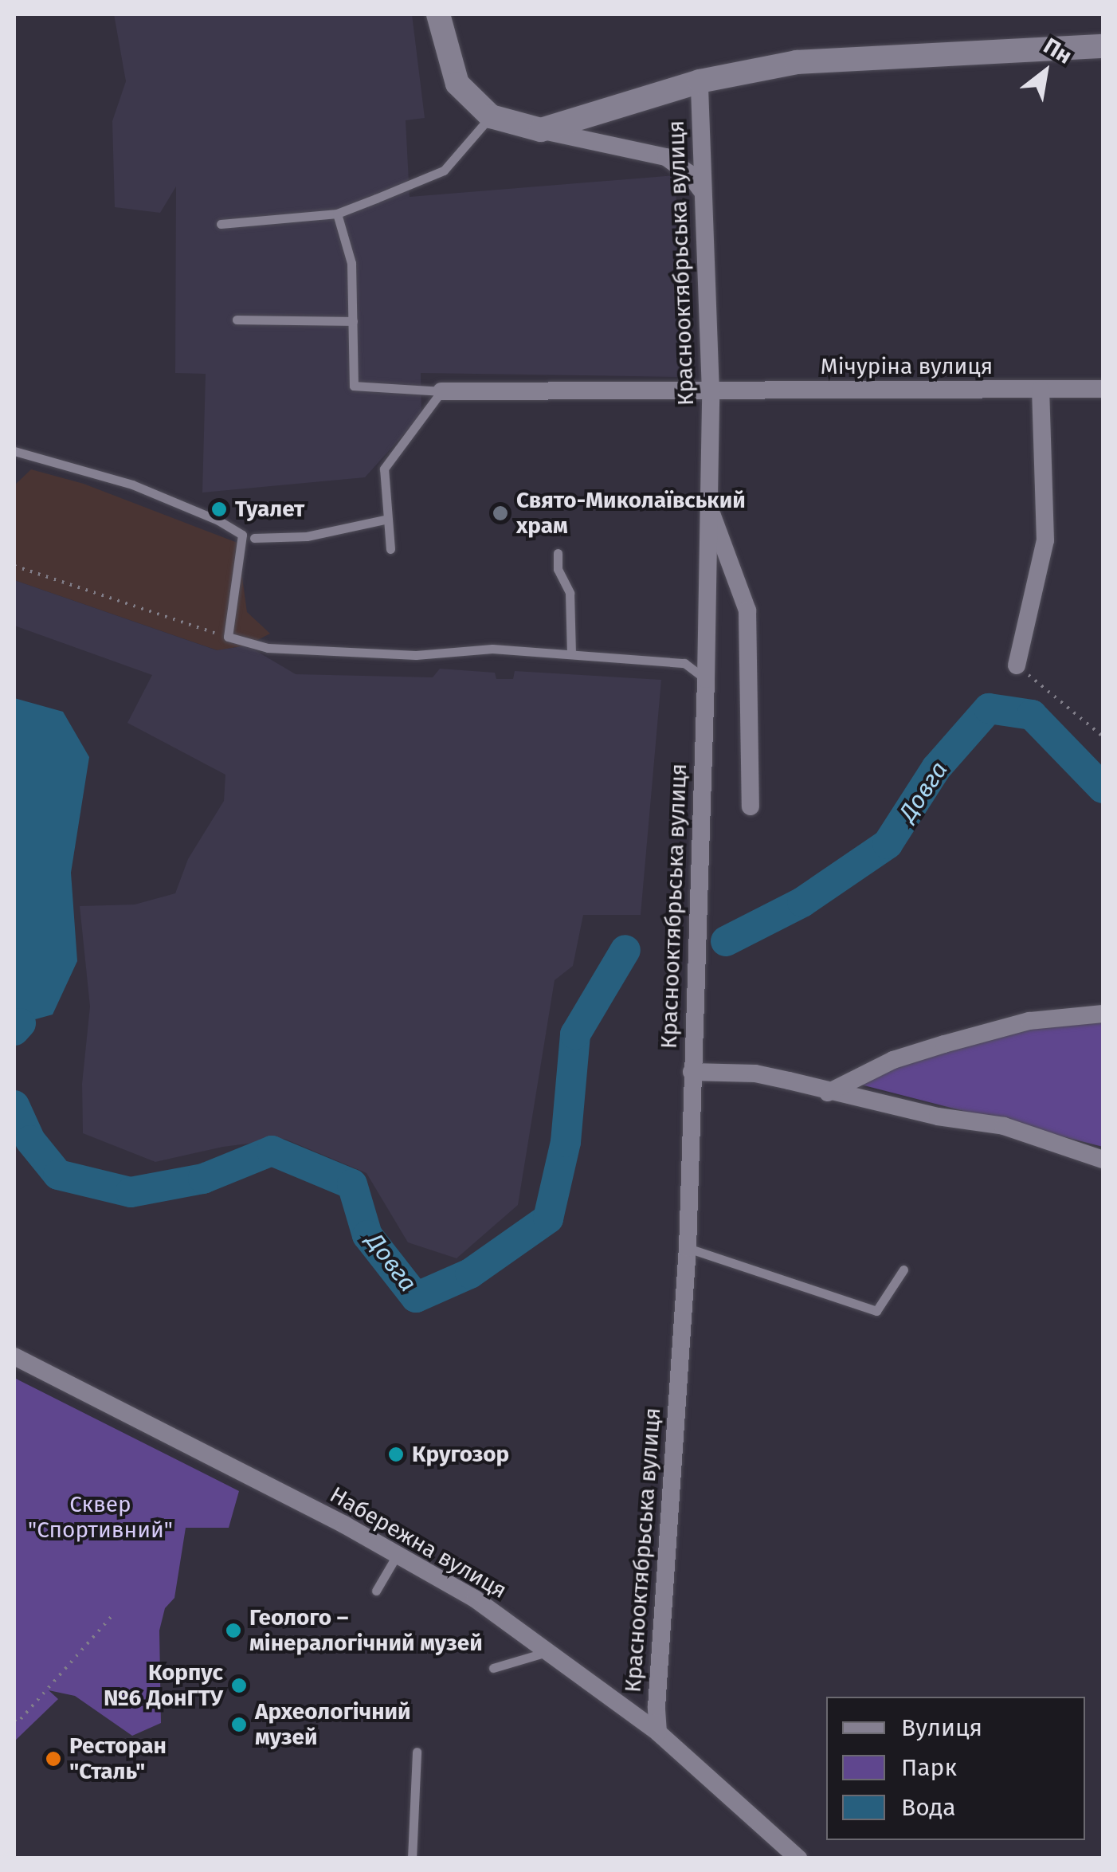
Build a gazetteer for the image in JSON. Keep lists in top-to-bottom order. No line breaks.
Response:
{"streets":{"street":["Краснооктябрьська вулиця","Мічуріна вулиця","Набережна вулиця"]},"crossings":[["Краснооктябрьська вулиця","Мічуріна вулиця"],["Краснооктябрьська вулиця","Набережна вулиця"]],"water":["Довга"],"parks":["Сквер \"Спортивний\""],"places":["Туалет","Свято-Миколаївський храм","Кругозор","Геолого – мінералогічний музей","Корпус №6 ДонГТУ","Археологічний музей","Ресторан \"Сталь\""],"legend":["Вулиця","Парк","Вода"],"north":"top right"}
